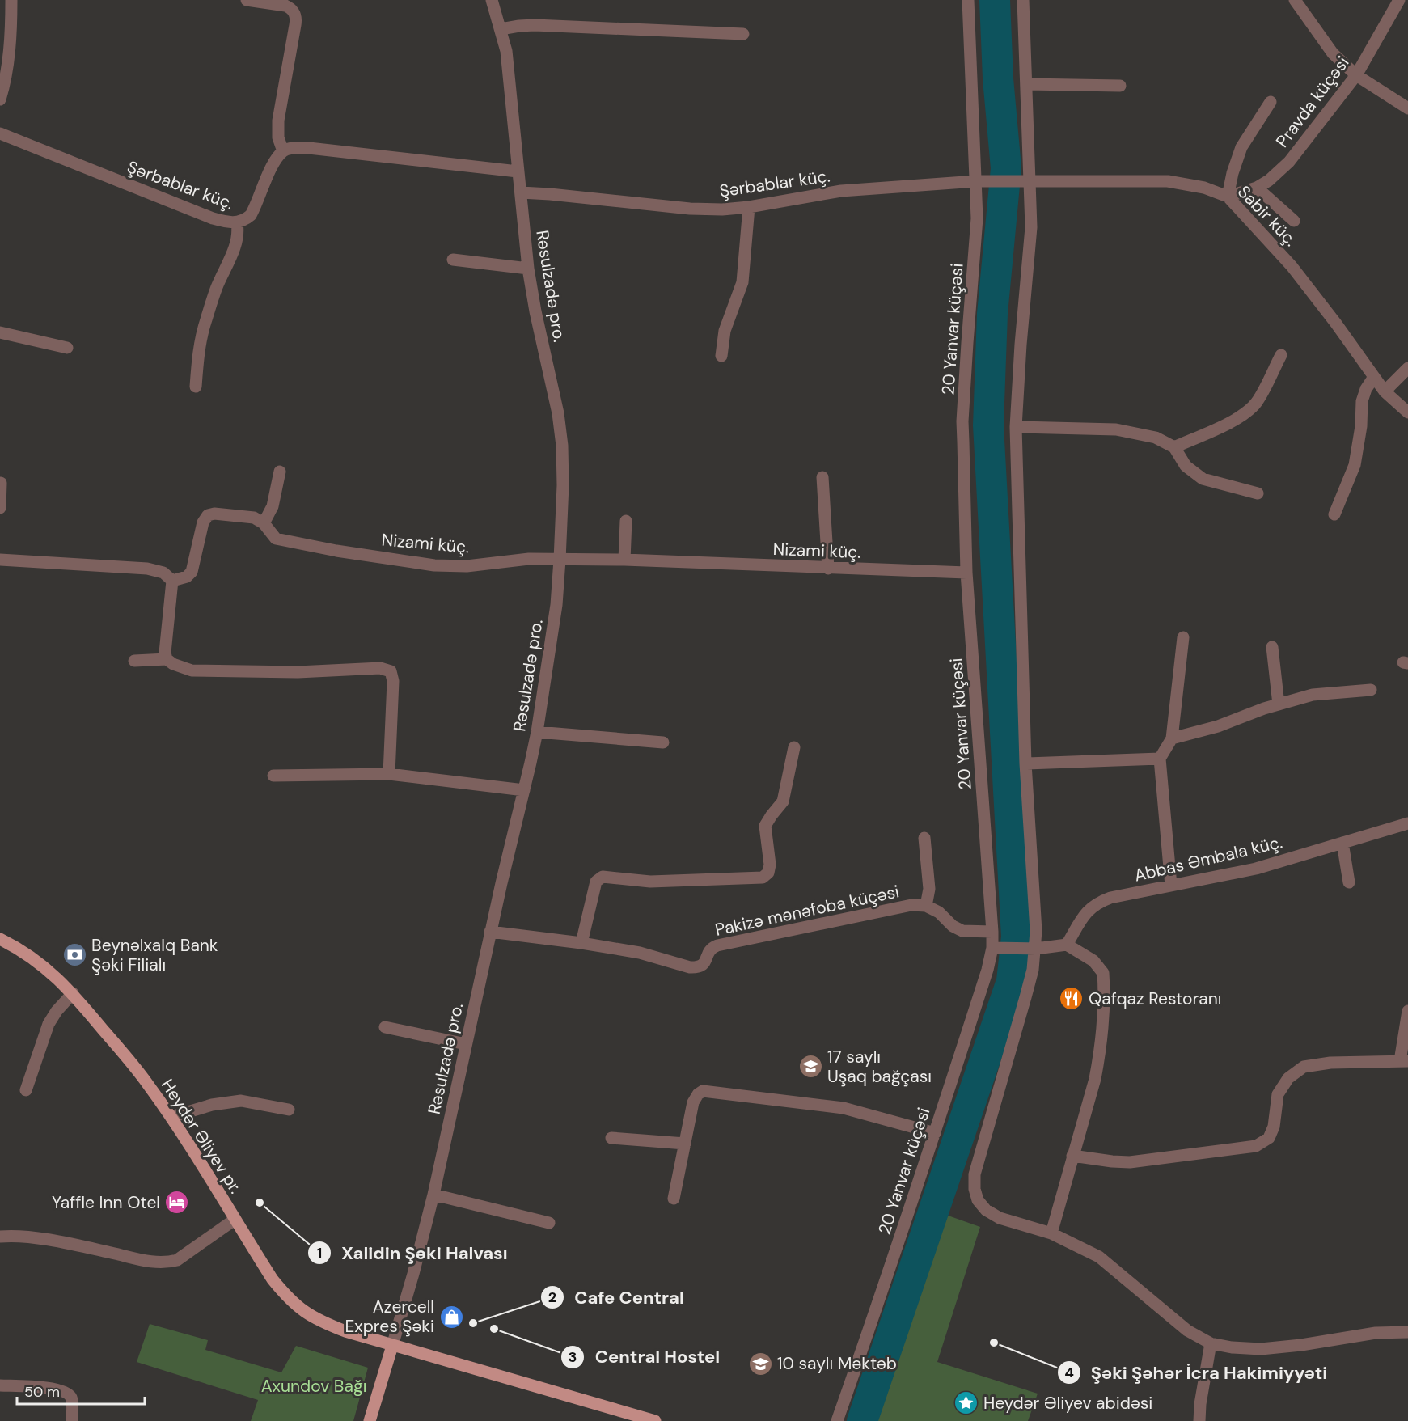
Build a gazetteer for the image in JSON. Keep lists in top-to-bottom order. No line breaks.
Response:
{"streets":{"main road":["Heydər Əliyev pr."],"street":["Pravda küçəsi","Şərbablar küç.","Sabir küç.","Rəsulzadə pro.","20 Yanvar küçəsi","Nizami küç.","Abbas Əmbala küç.","Pakizə mənəfoba küçəsi"]},"crossings":[["Pravda küçəsi","Sabir küç."],["Şərbablar küç.","Sabir küç."],["Şərbablar küç.","Rəsulzadə pro."],["Şərbablar küç.","20 Yanvar küçəsi"],["Sabir küç.","20 Yanvar küçəsi"],["Rəsulzadə pro.","Nizami küç."],["Rəsulzadə pro.","Pakizə mənəfoba küçəsi"],["Rəsulzadə pro.","Heydər Əliyev pr."],["20 Yanvar küçəsi","Nizami küç."],["20 Yanvar küçəsi","Pakizə mənəfoba küçəsi"]],"parks":["Axundov Bağı"],"places":{"bank":["Beynəlxalq Bank Şəki Filialı"],"restaurant":["Qafqaz Restoranı"],"school or university":["17 saylı Uşaq bağçası","10 saylı Məktəb"],"hotel":["Yaffle Inn Otel"],"other":["Xalidin Şəki Halvası","Cafe Central","Central Hostel","Şəki Şəhər İcra Hakimiyyəti"],"shop":["Azercell Expres Şəki"],"place":["Heydər Əliyev abidəsi"]},"scale_bar":"50 m"}
